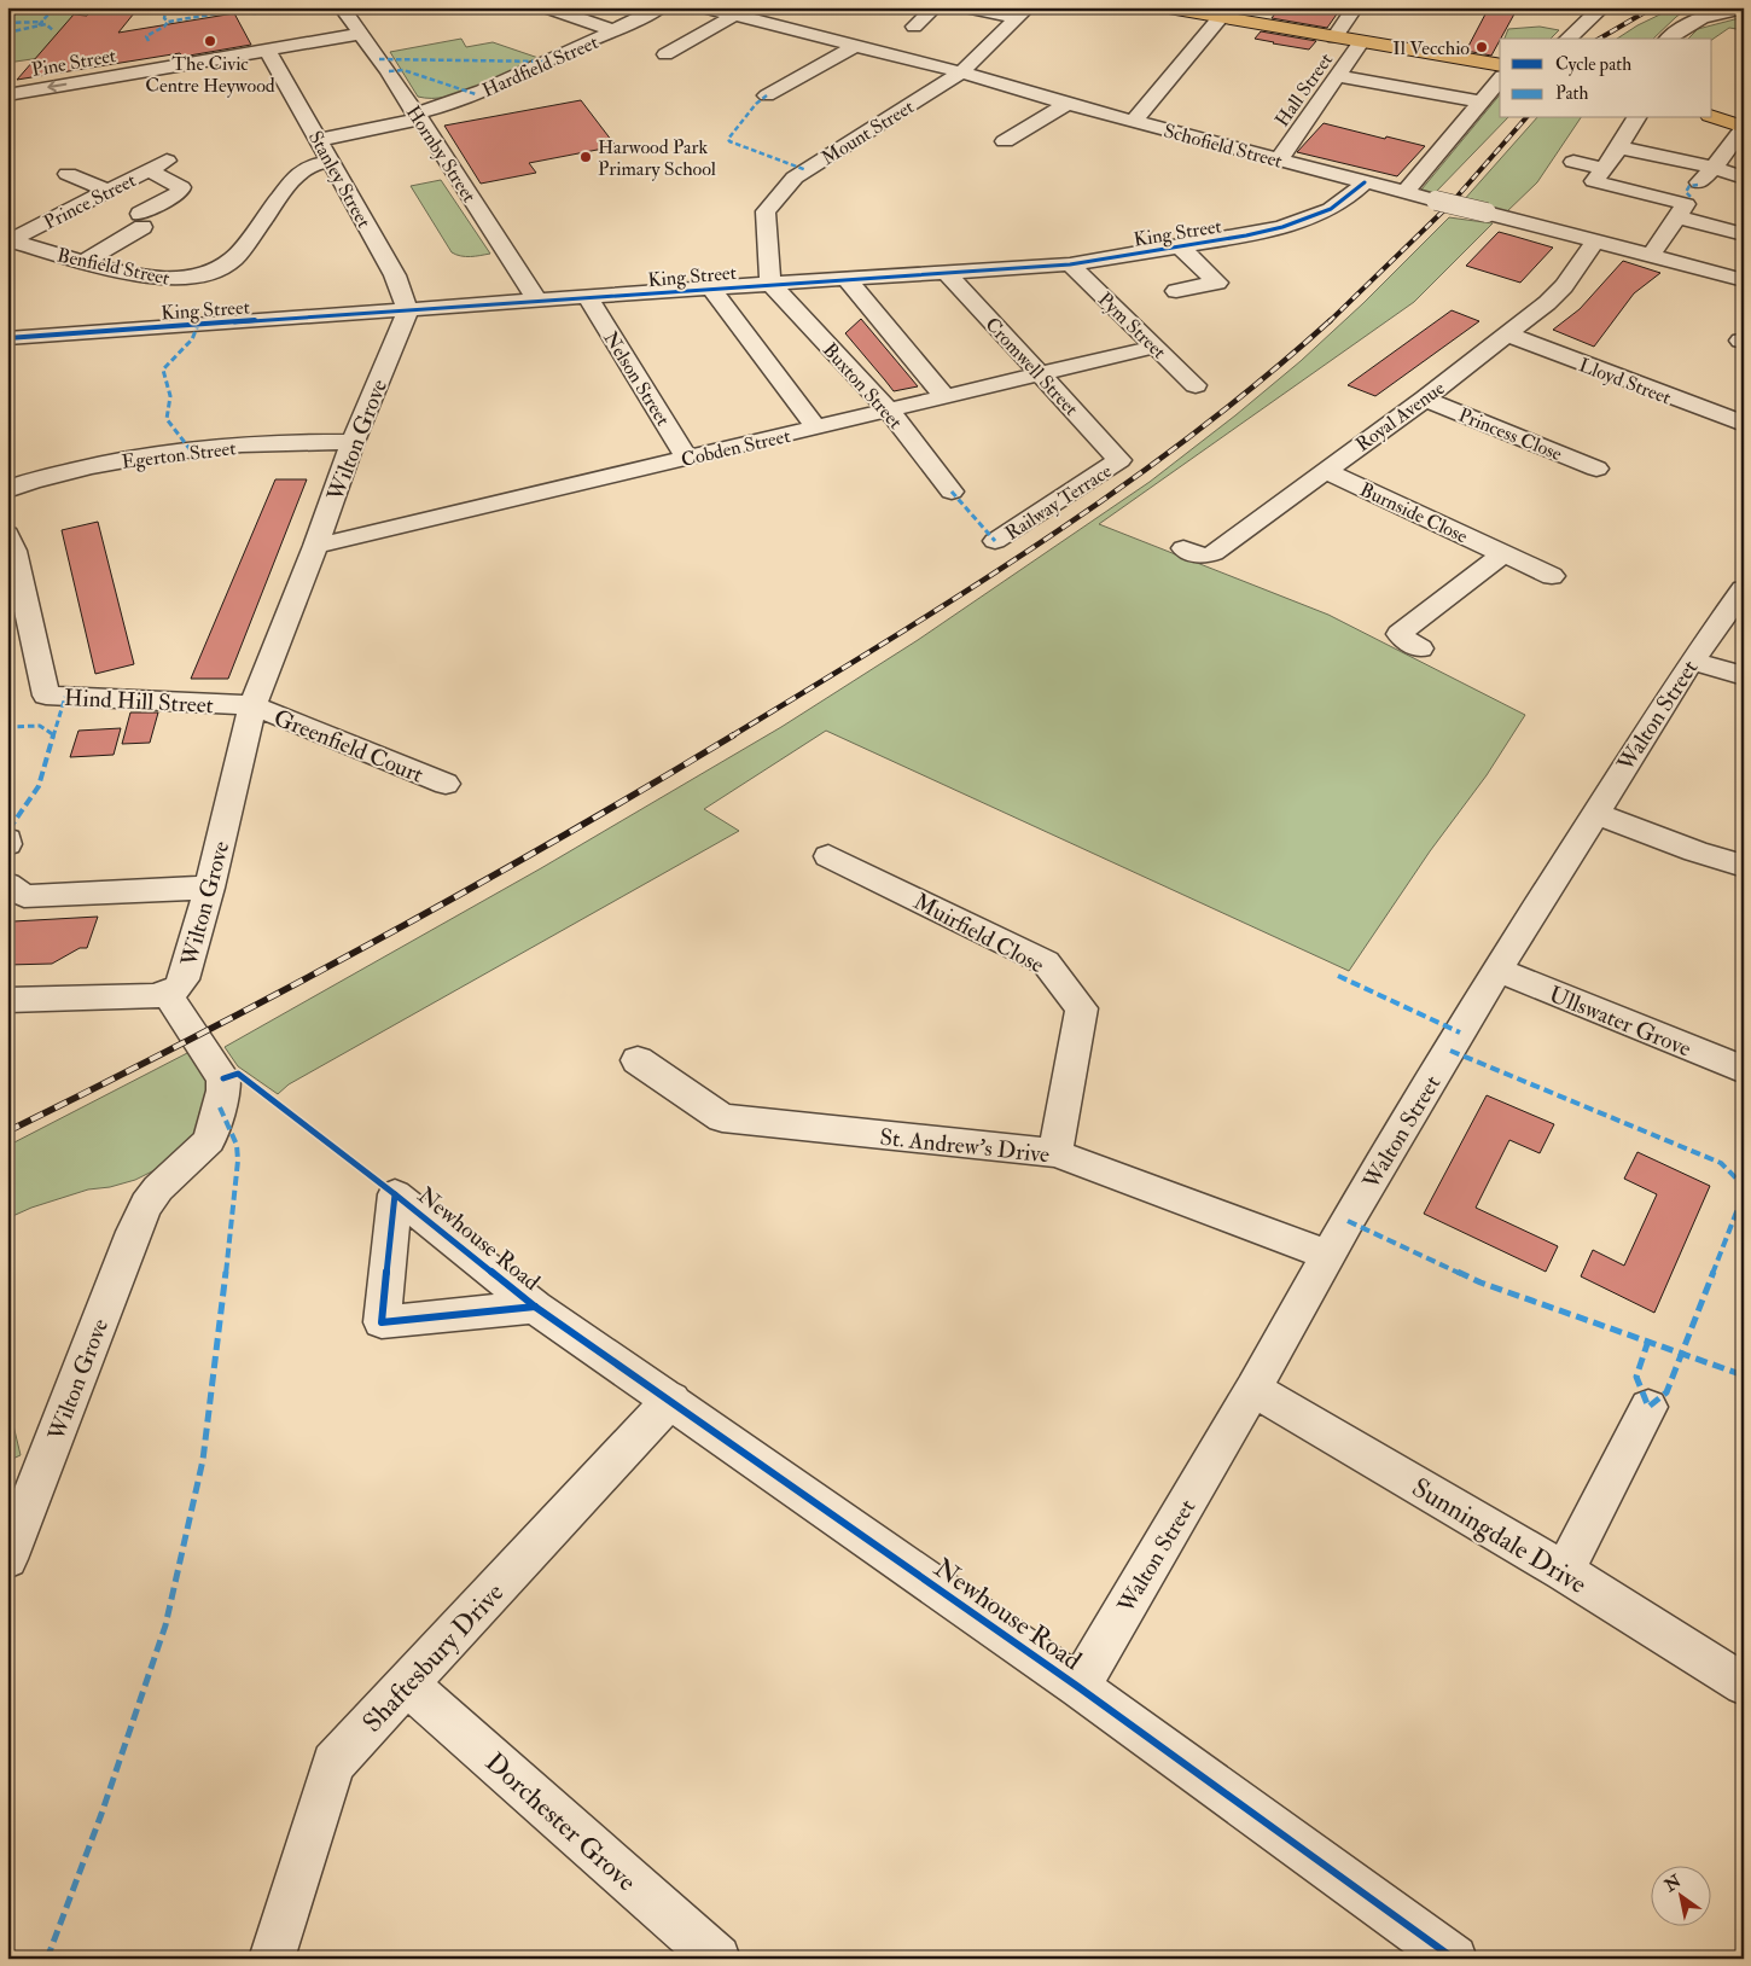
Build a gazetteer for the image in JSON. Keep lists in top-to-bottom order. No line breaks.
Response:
{"streets":{"street":["Pine Street","Hardfield Street","Hall Street","Mount Street","Schofield Street","Hornby Street","Stanley Street","Prince Street","King Street","Benfield Street","Pym Street","Cromwell Street","Nelson Street","Lloyd Street","Buxton Street","Royal Avenue","Princess Close","Wilton Grove","Cobden Street","Egerton Street","Railway Terrace","Burnside Close","Hind Hill Street","Walton Street","Greenfield Court","Muirfield Close","Ullswater Grove","St. Andrew's Drive","Newhouse Road","Sunningdale Drive","Shaftesbury Drive","Dorchester Grove"]},"crossings":[["Pine Street","Hornby Street"],["Pine Street","Stanley Street"],["Hardfield Street","Hornby Street"],["Hardfield Street","Stanley Street"],["Hall Street","Schofield Street"],["Mount Street","Schofield Street"],["Mount Street","King Street"],["Mount Street","Buxton Street"],["Schofield Street","King Street"],["Schofield Street","Royal Avenue"],["Hornby Street","King Street"],["Stanley Street","King Street"],["Stanley Street","Benfield Street"],["Stanley Street","Wilton Grove"],["Prince Street","Benfield Street"],["King Street","Pym Street"],["King Street","Cromwell Street"],["King Street","Nelson Street"],["King Street","Buxton Street"],["King Street","Wilton Grove"],["Pym Street","Cobden Street"],["Cromwell Street","Cobden Street"],["Cromwell Street","Railway Terrace"],["Nelson Street","Cobden Street"],["Lloyd Street","Royal Avenue"],["Buxton Street","Cobden Street"],["Royal Avenue","Princess Close"],["Royal Avenue","Burnside Close"],["Wilton Grove","Cobden Street"],["Wilton Grove","Egerton Street"],["Wilton Grove","Hind Hill Street"],["Wilton Grove","Greenfield Court"],["Hind Hill Street","Greenfield Court"],["Walton Street","Ullswater Grove"],["Walton Street","St. Andrew's Drive"],["Walton Street","Newhouse Road"],["Walton Street","Sunningdale Drive"],["Muirfield Close","St. Andrew's Drive"],["Newhouse Road","Shaftesbury Drive"],["Shaftesbury Drive","Dorchester Grove"]],"one_way":["Pine Street"],"places":["The Civic Centre Heywood","Il Vecchio","Harwood Park Primary School"],"legend":["Cycle path","Path"],"north":"top left"}
